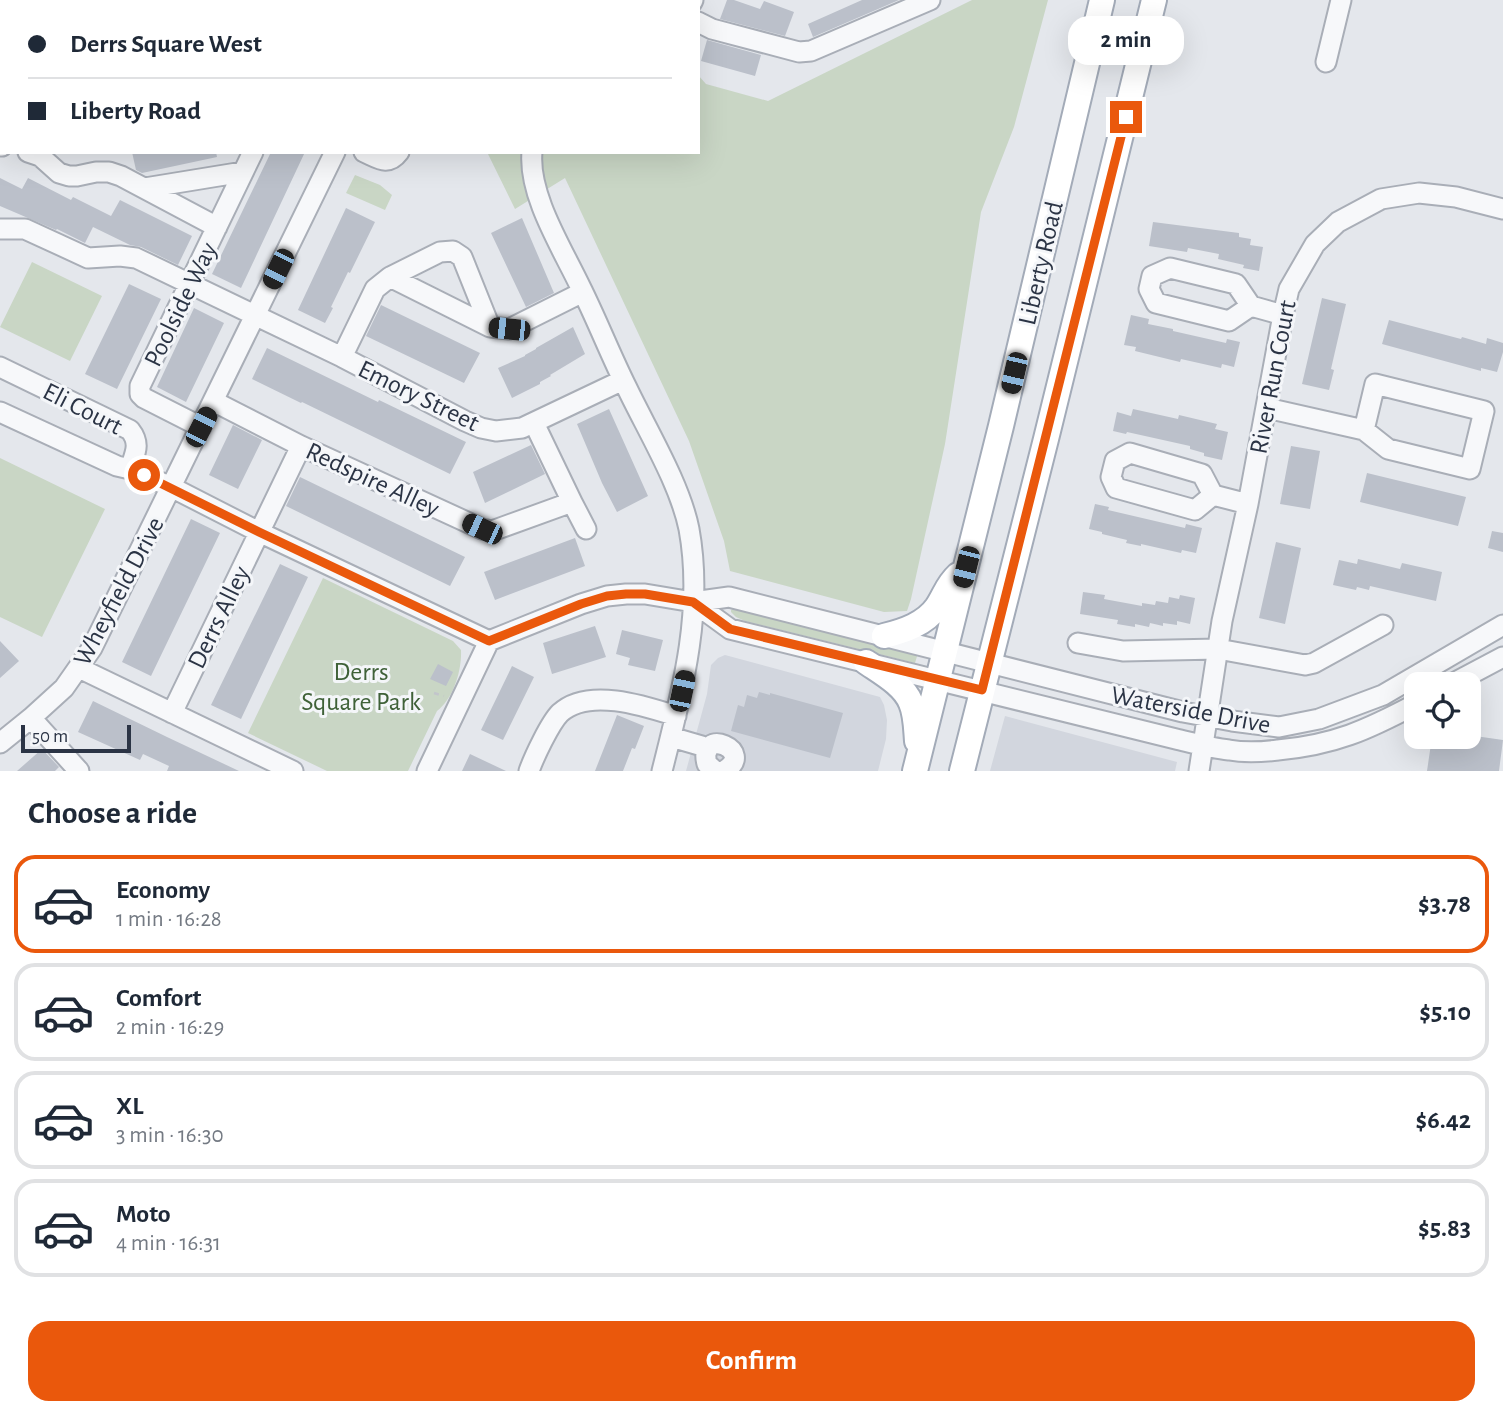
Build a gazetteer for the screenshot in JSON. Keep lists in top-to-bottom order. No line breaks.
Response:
{"streets":{"main road":["Liberty Road"],"street":["Poolside Way","River Run Court","Emory Street","Eli Court","Redspire Alley","Wheyfield Drive","Derrs Alley","Waterside Drive"]},"crossings":[["Liberty Road","Waterside Drive"],["Poolside Way","Emory Street"],["Poolside Way","Wheyfield Drive"],["River Run Court","Waterside Drive"],["Emory Street","Wheyfield Drive"],["Eli Court","Wheyfield Drive"],["Eli Court","Derrs Alley"],["Redspire Alley","Wheyfield Drive"],["Redspire Alley","Derrs Alley"]],"parks":["Derrs Square Park"],"scale_bar":"50 m","page":{"banner":["Derrs Square West","Liberty Road"],"bubble":"2 min","scale":"50 m","heading":"Choose a ride","list":[{"name":"Economy","note":"1 min · 16:28","value":"$3.78"},{"name":"Comfort","note":"2 min · 16:29","value":"$5.10"},{"name":"XL","note":"3 min · 16:30","value":"$6.42"},{"name":"Moto","note":"4 min · 16:31","value":"$5.83"}],"buttons":"Confirm"}}
